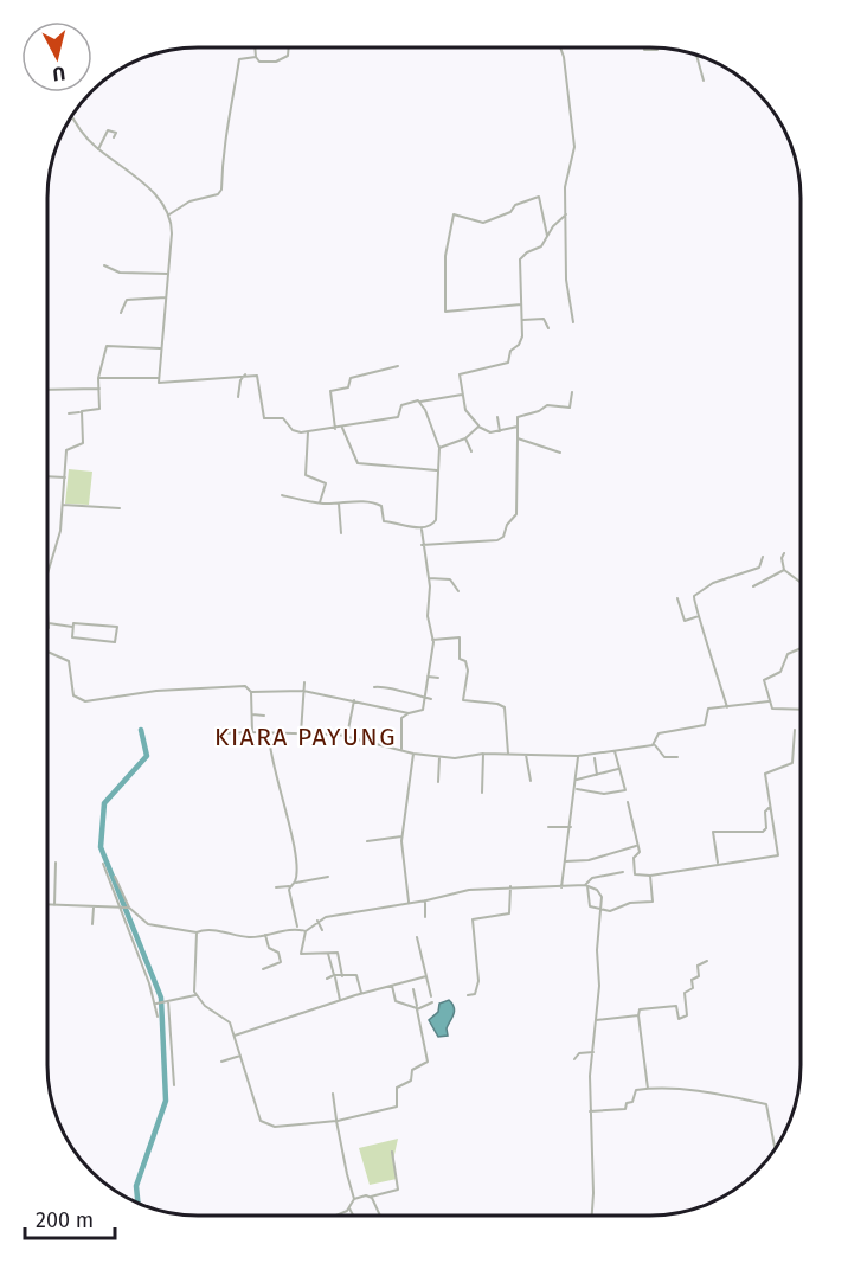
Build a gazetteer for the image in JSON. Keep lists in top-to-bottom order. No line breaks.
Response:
{"districts":["KIARA PAYUNG"],"scale_bar":"200 m","north":"bottom"}
